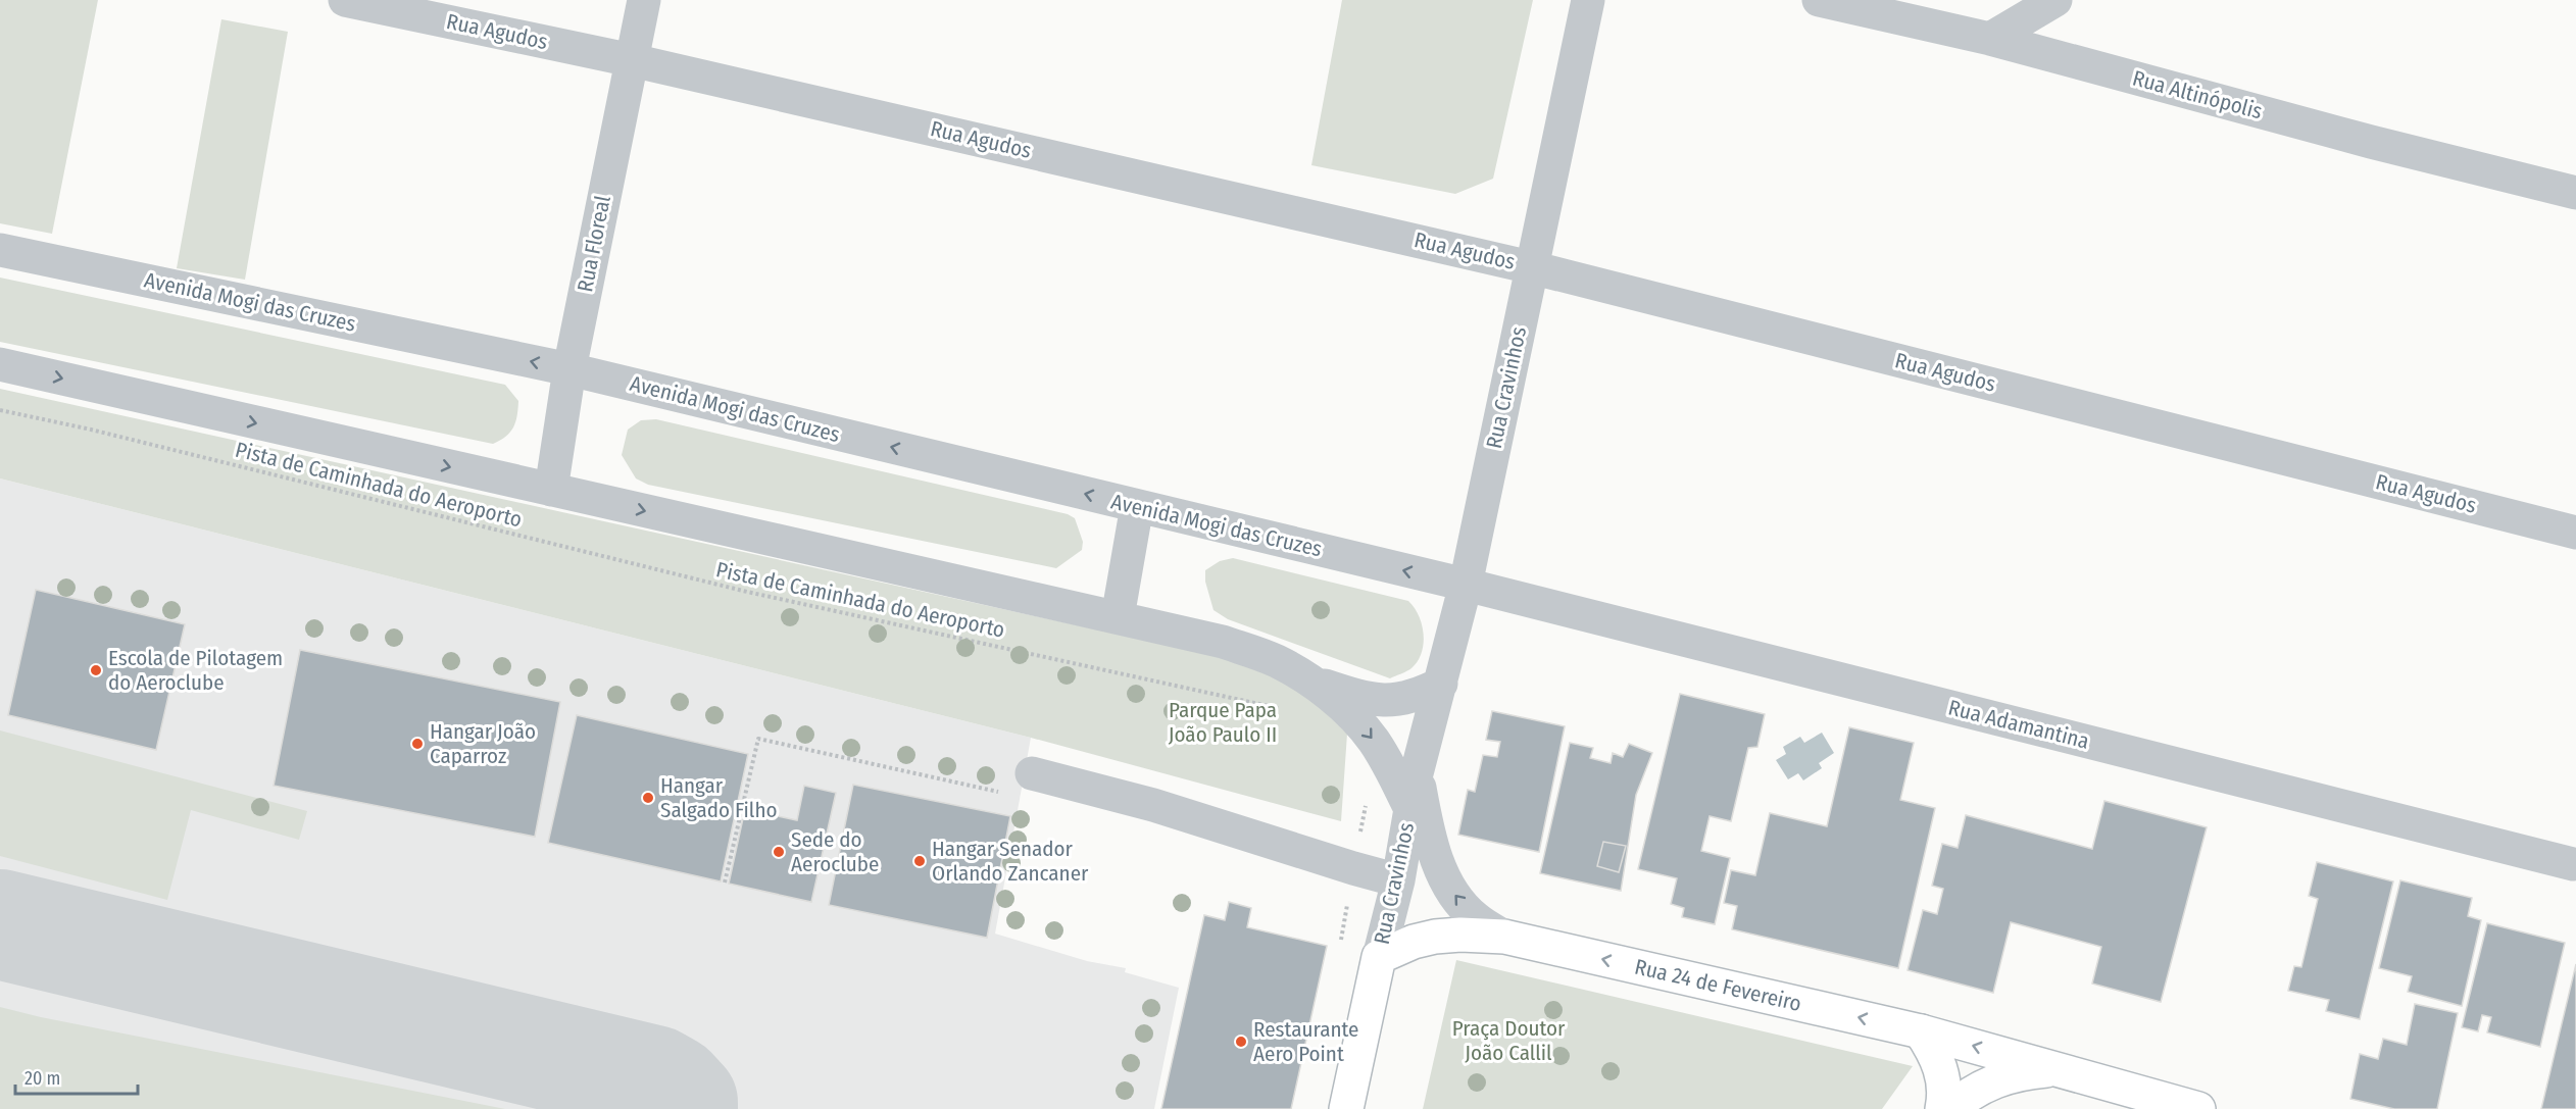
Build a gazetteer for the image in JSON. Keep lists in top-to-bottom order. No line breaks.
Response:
{"streets":{"main road":["Rua 24 de Fevereiro"],"street":["Rua Agudos","Rua Altinópolis","Rua Floreal","Avenida Mogi das Cruzes","Rua Cravinhos","Rua Adamantina"],"path":["Pista de Caminhada do Aeroporto"]},"crossings":[["Rua Agudos","Rua Floreal"],["Rua Agudos","Rua Cravinhos"],["Rua Floreal","Avenida Mogi das Cruzes"],["Avenida Mogi das Cruzes","Rua Cravinhos"],["Avenida Mogi das Cruzes","Rua Adamantina"],["Rua Cravinhos","Rua Adamantina"],["Rua Cravinhos","Rua 24 de Fevereiro"]],"one_way":["Rua 24 de Fevereiro"],"parks":["Parque Papa João Paulo II","Praça Doutor João Callil"],"places":["Escola de Pilotagem do Aeroclube","Hangar João Caparroz","Hangar Salgado Filho","Sede do Aeroclube","Hangar Senador Orlando Zancaner","Restaurante Aero Point"],"scale_bar":"20 m"}
